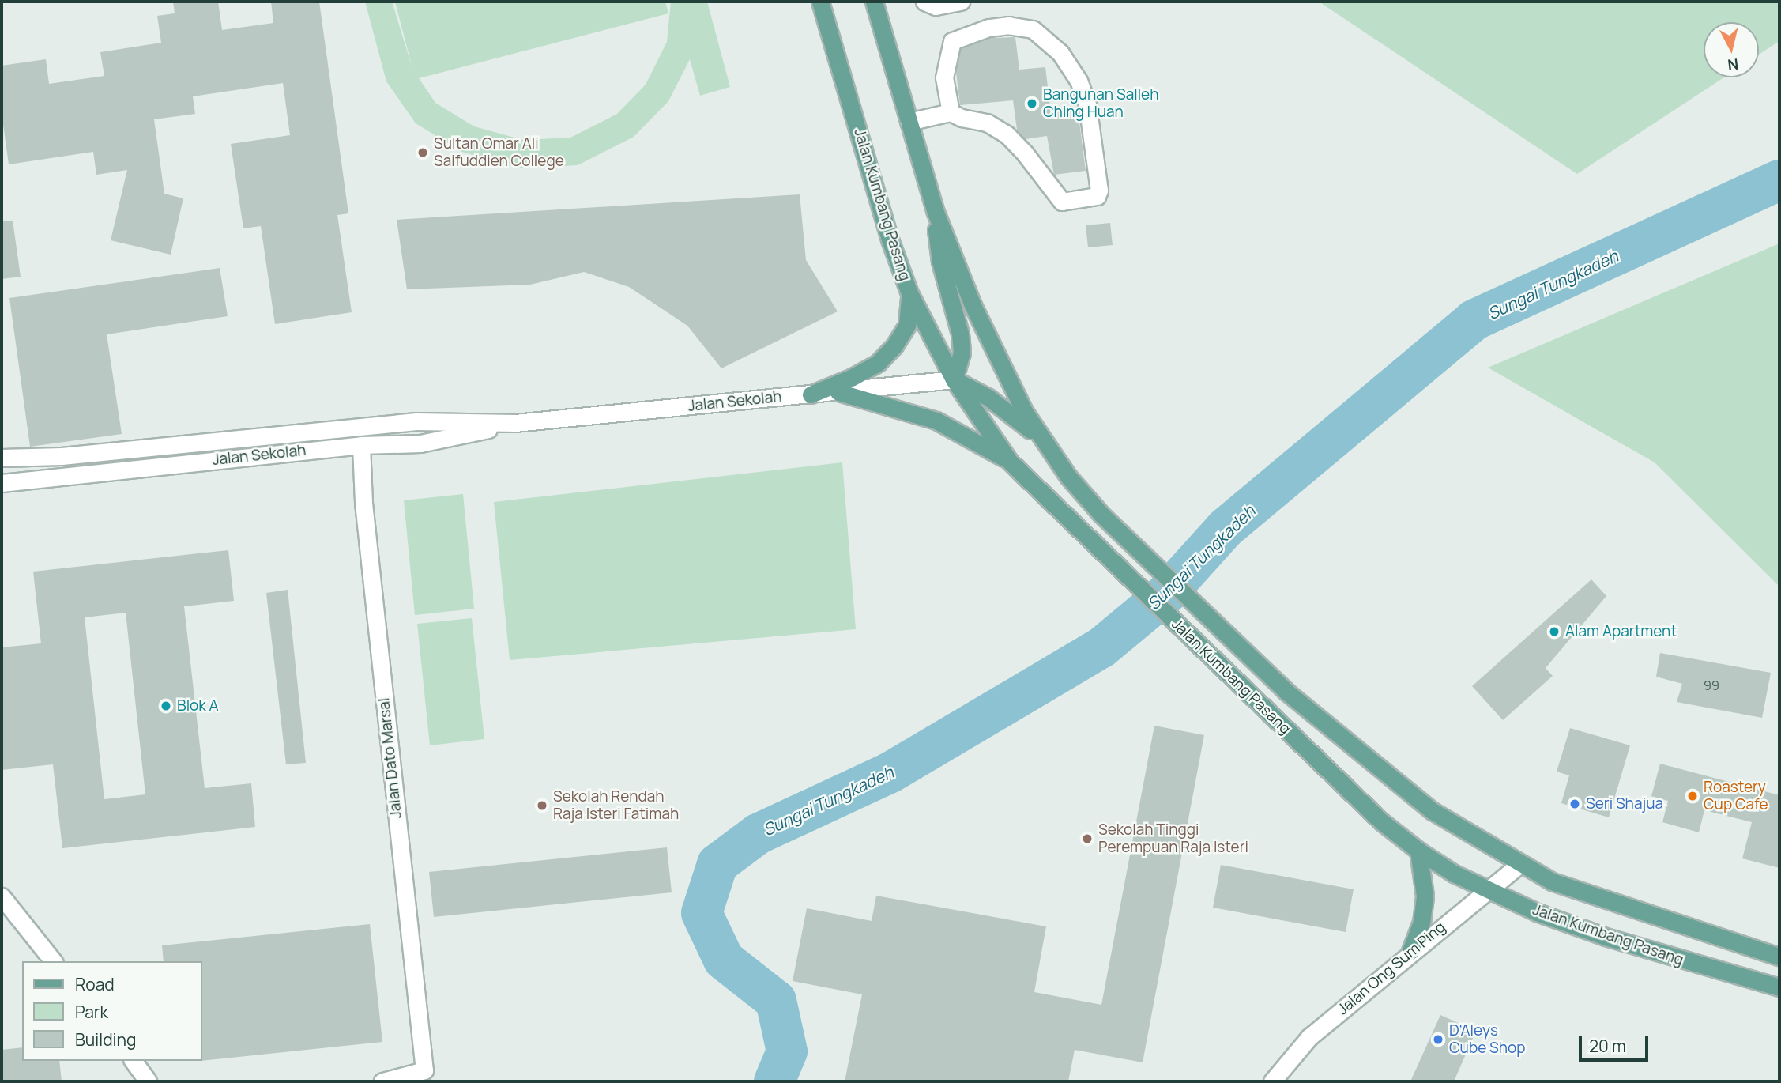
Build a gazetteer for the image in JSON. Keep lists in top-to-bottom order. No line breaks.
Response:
{"streets":{"main road":["Jalan Kumbang Pasang"],"street":["Jalan Sekolah","Jalan Dato Marsal","Jalan Ong Sum Ping"]},"crossings":[["Jalan Kumbang Pasang","Jalan Sekolah"],["Jalan Kumbang Pasang","Jalan Ong Sum Ping"],["Jalan Sekolah","Jalan Dato Marsal"]],"water":["Sungai Tungkadeh"],"places":["Bangunan Salleh Ching Huan","Sultan Omar Ali Saifuddien College","Alam Apartment","Blok A","Roastery Cup Cafe","Seri Shajua","Sekolah Rendah Raja Isteri Fatimah","Sekolah Tinggi Perempuan Raja Isteri","D'Aleys Cube Shop"],"house_numbers":["99"],"legend":["Road","Park","Building"],"scale_bar":"20 m","north":"bottom"}
